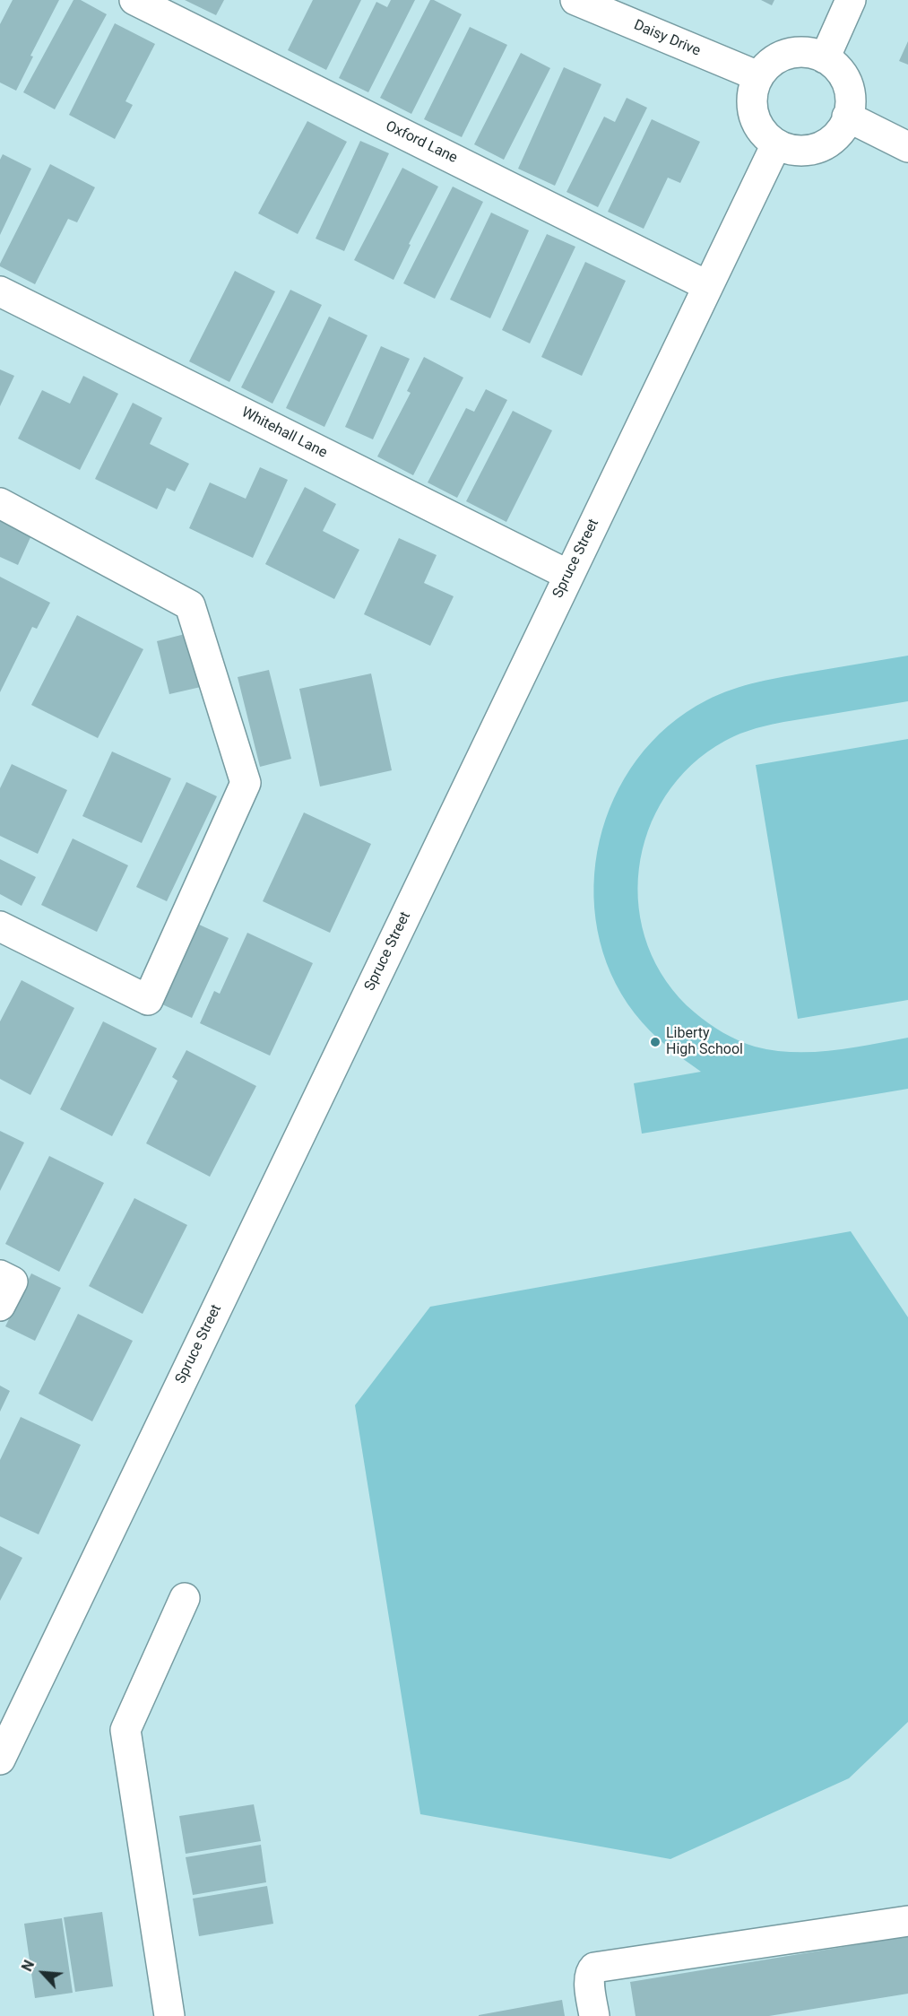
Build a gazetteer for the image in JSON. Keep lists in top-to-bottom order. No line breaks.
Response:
{"streets":{"street":["Daisy Drive","Oxford Lane","Whitehall Lane","Spruce Street"]},"crossings":[["Daisy Drive","Spruce Street"],["Oxford Lane","Spruce Street"],["Whitehall Lane","Spruce Street"]],"places":["Liberty High School"],"north":"top left"}
